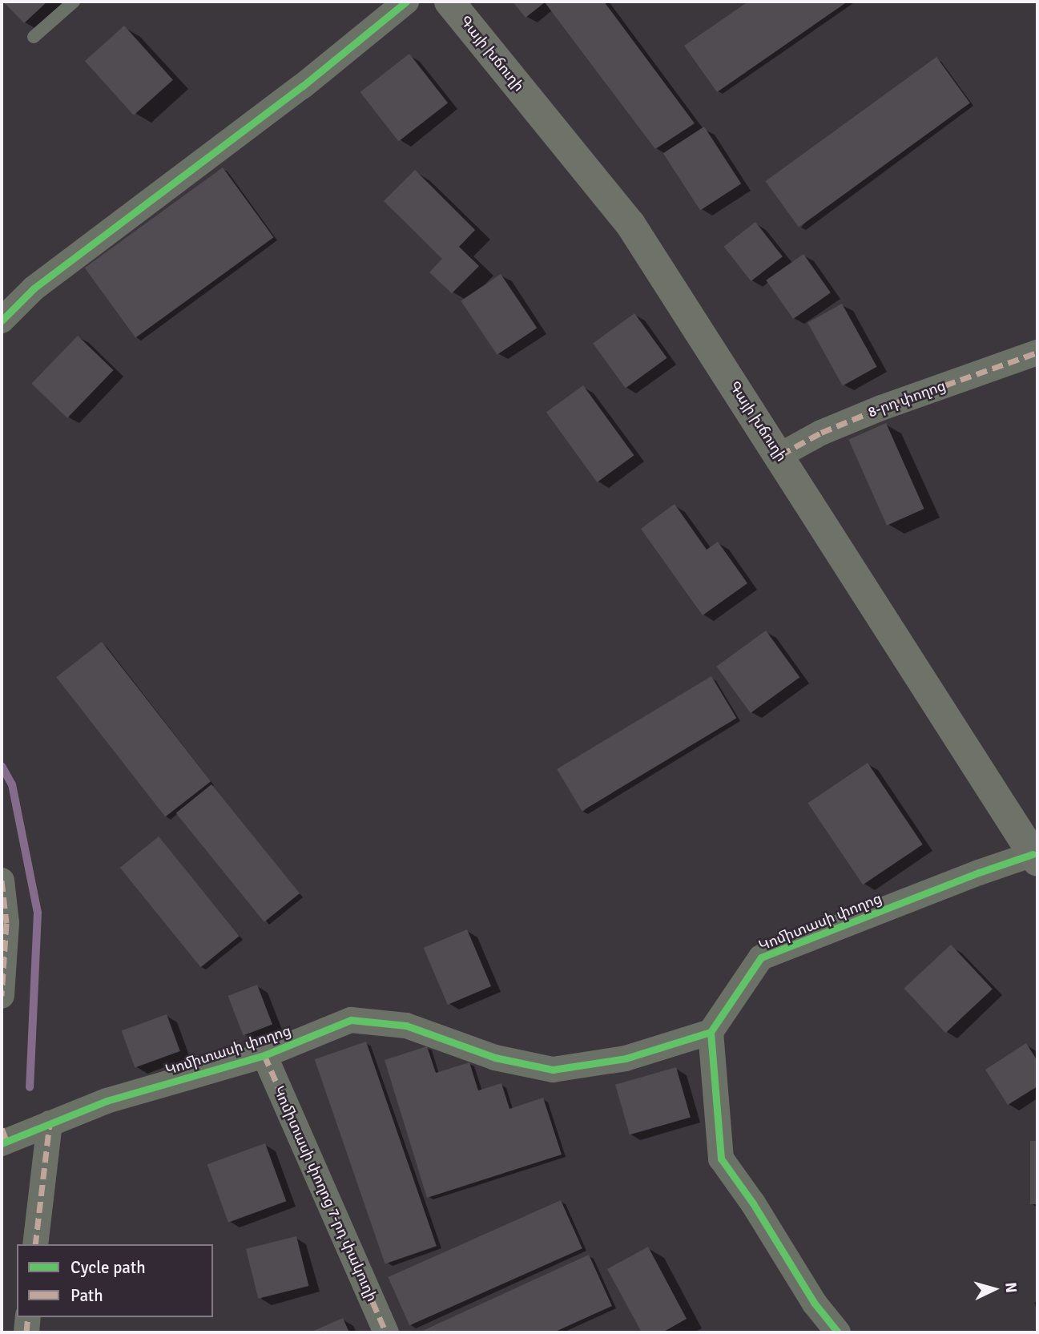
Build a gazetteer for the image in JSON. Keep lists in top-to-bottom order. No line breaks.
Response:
{"streets":{"main road":["Գայի խճուղի"],"street":["8-րդ փողոց","Կոմիտասի փողոց","Կոմիտասի փողոց 7-րդ փակուղի"]},"crossings":[["Գայի խճուղի","8-րդ փողոց"],["Գայի խճուղի","Կոմիտասի փողոց"],["Կոմիտասի փողոց","Կոմիտասի փողոց 7-րդ փակուղի"]],"legend":["Cycle path","Path"],"north":"right"}
